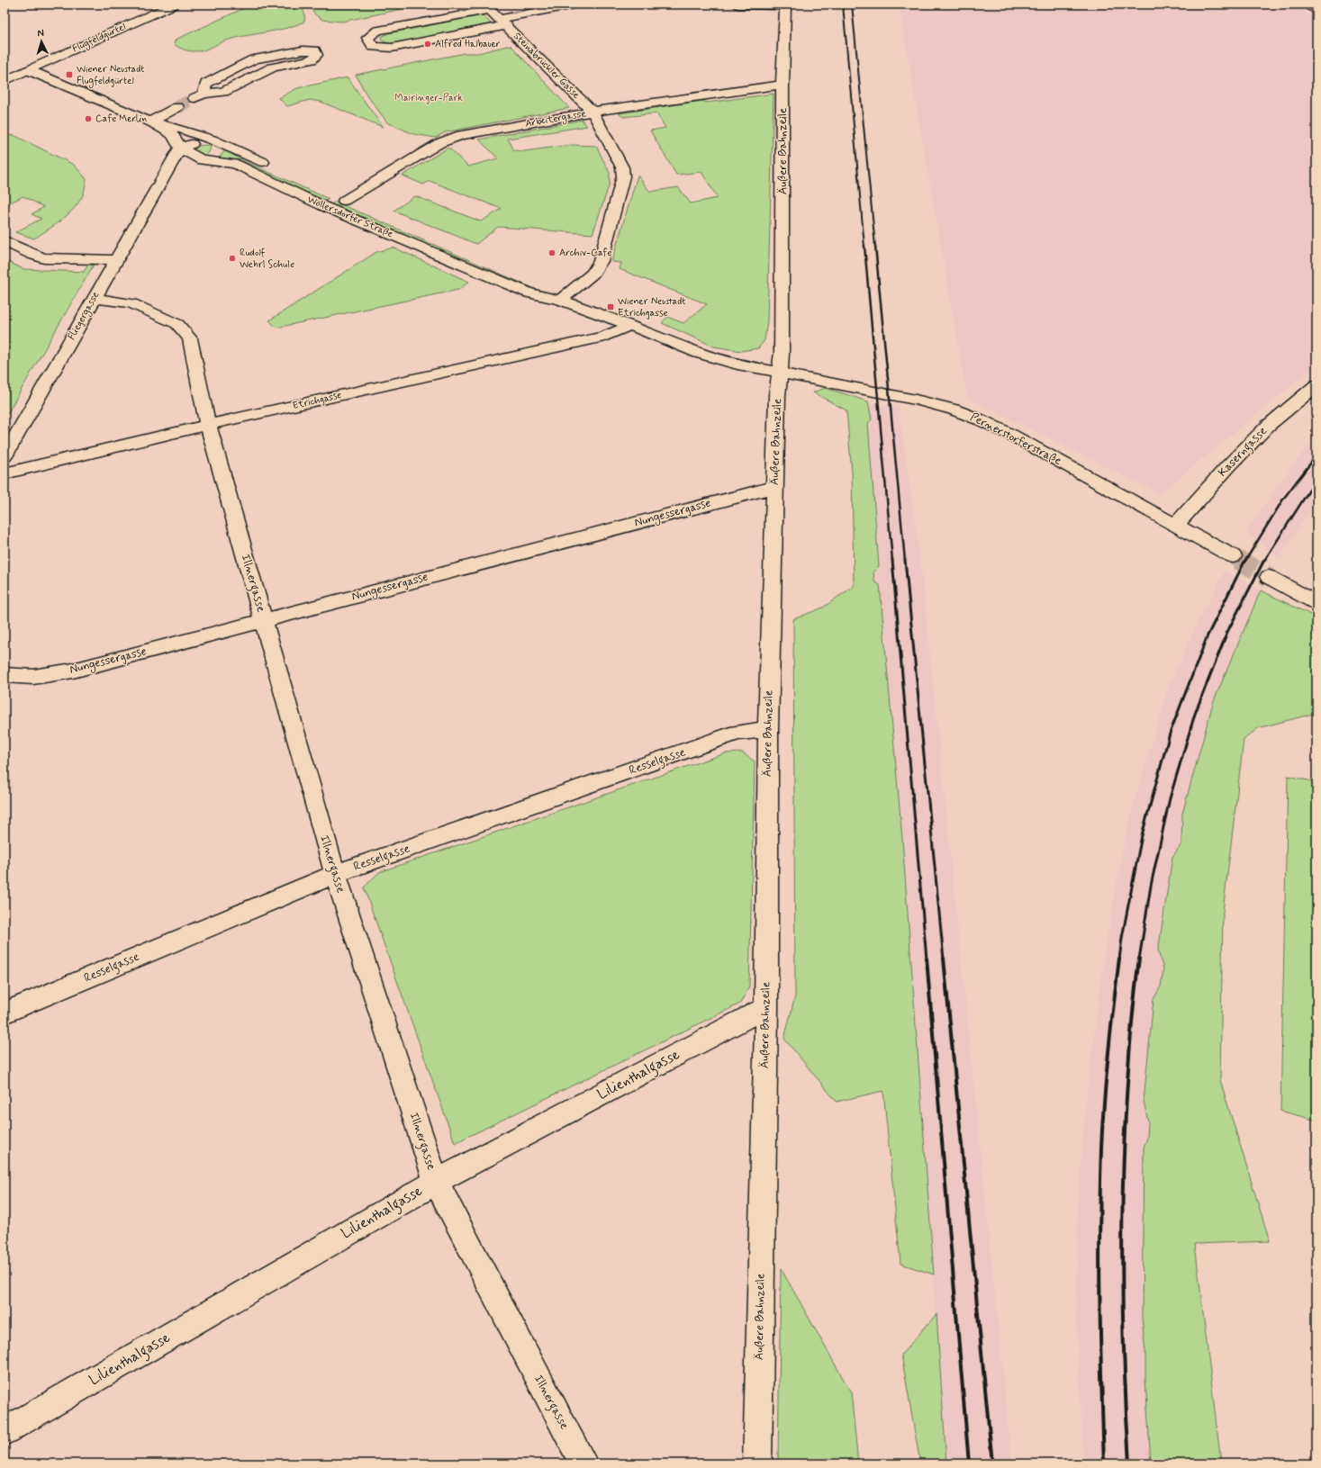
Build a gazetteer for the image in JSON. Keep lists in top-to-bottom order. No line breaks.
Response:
{"streets":{"street":["Flugfeldgürtel","Steinabrückler Gasse","Arbeitergasse","Äußere Bahnzeile","Wöllersdorfer Straße","Fliegergasse","Etrichgasse","Pernerstorferstraße","Kaserngasse","Nungessergasse","Illnergasse","Resselgasse","Lilienthalgasse"]},"crossings":[["Flugfeldgürtel","Wöllersdorfer Straße"],["Steinabrückler Gasse","Arbeitergasse"],["Steinabrückler Gasse","Wöllersdorfer Straße"],["Arbeitergasse","Äußere Bahnzeile"],["Arbeitergasse","Wöllersdorfer Straße"],["Äußere Bahnzeile","Wöllersdorfer Straße"],["Äußere Bahnzeile","Pernerstorferstraße"],["Äußere Bahnzeile","Nungessergasse"],["Äußere Bahnzeile","Resselgasse"],["Äußere Bahnzeile","Lilienthalgasse"],["Wöllersdorfer Straße","Fliegergasse"],["Wöllersdorfer Straße","Etrichgasse"],["Wöllersdorfer Straße","Pernerstorferstraße"],["Fliegergasse","Illnergasse"],["Etrichgasse","Illnergasse"],["Pernerstorferstraße","Kaserngasse"],["Nungessergasse","Illnergasse"],["Illnergasse","Resselgasse"],["Illnergasse","Lilienthalgasse"]],"parks":["Mairinger-Park"],"places":{"other":["Alfred Halbauer","Cafe Merlin","Archiv-Cafe","Rudolf Wehrl Schule"],"transit":["Wiener Neustadt Flugfeldgürtel","Wiener Neustadt Etrichgasse"]},"north":"top"}
